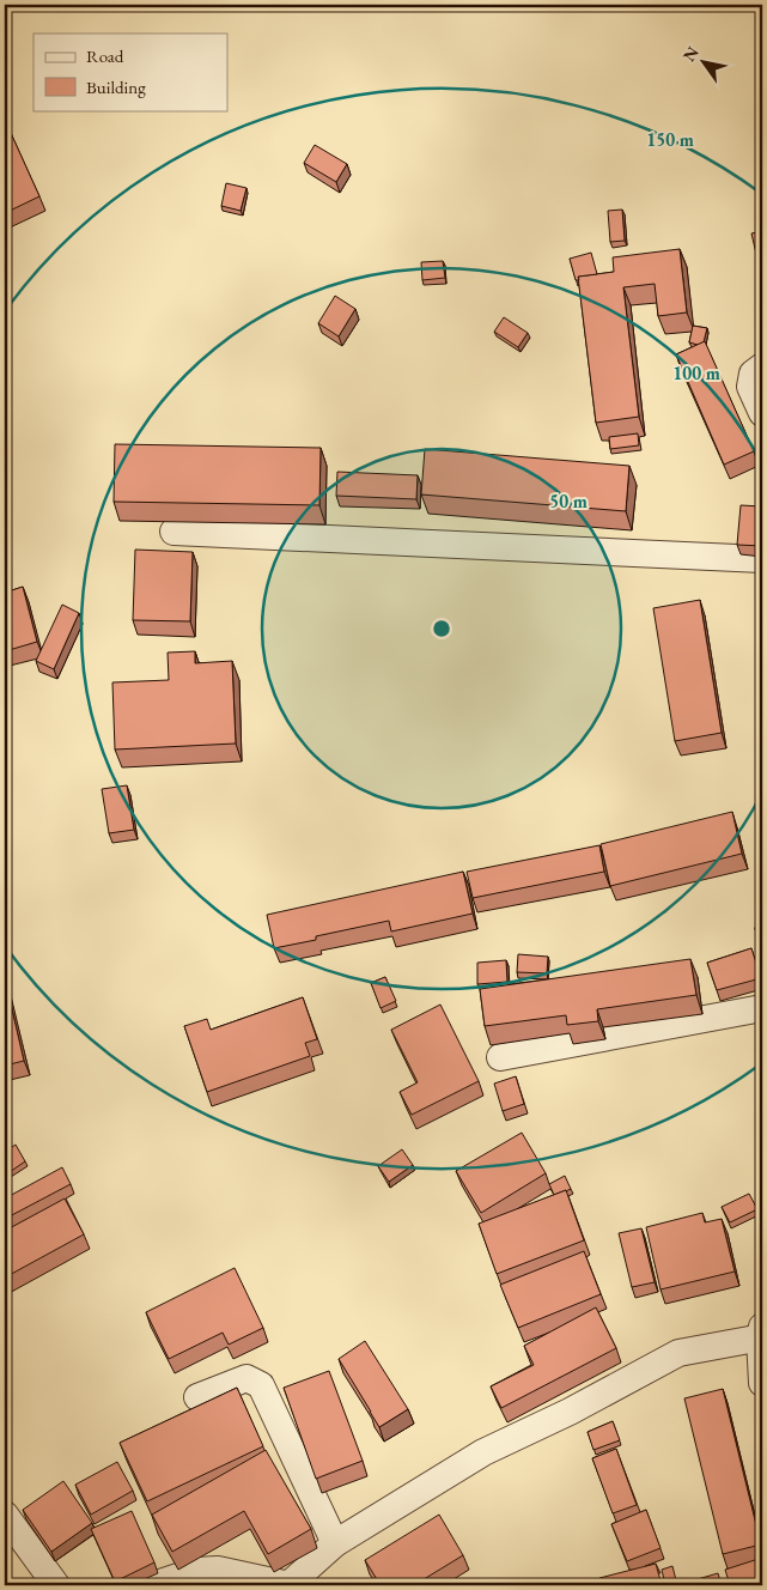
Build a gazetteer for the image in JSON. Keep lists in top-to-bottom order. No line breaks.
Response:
{"legend":["Road","Building"],"north":"top left","rings":["150 m","100 m","50 m"]}
